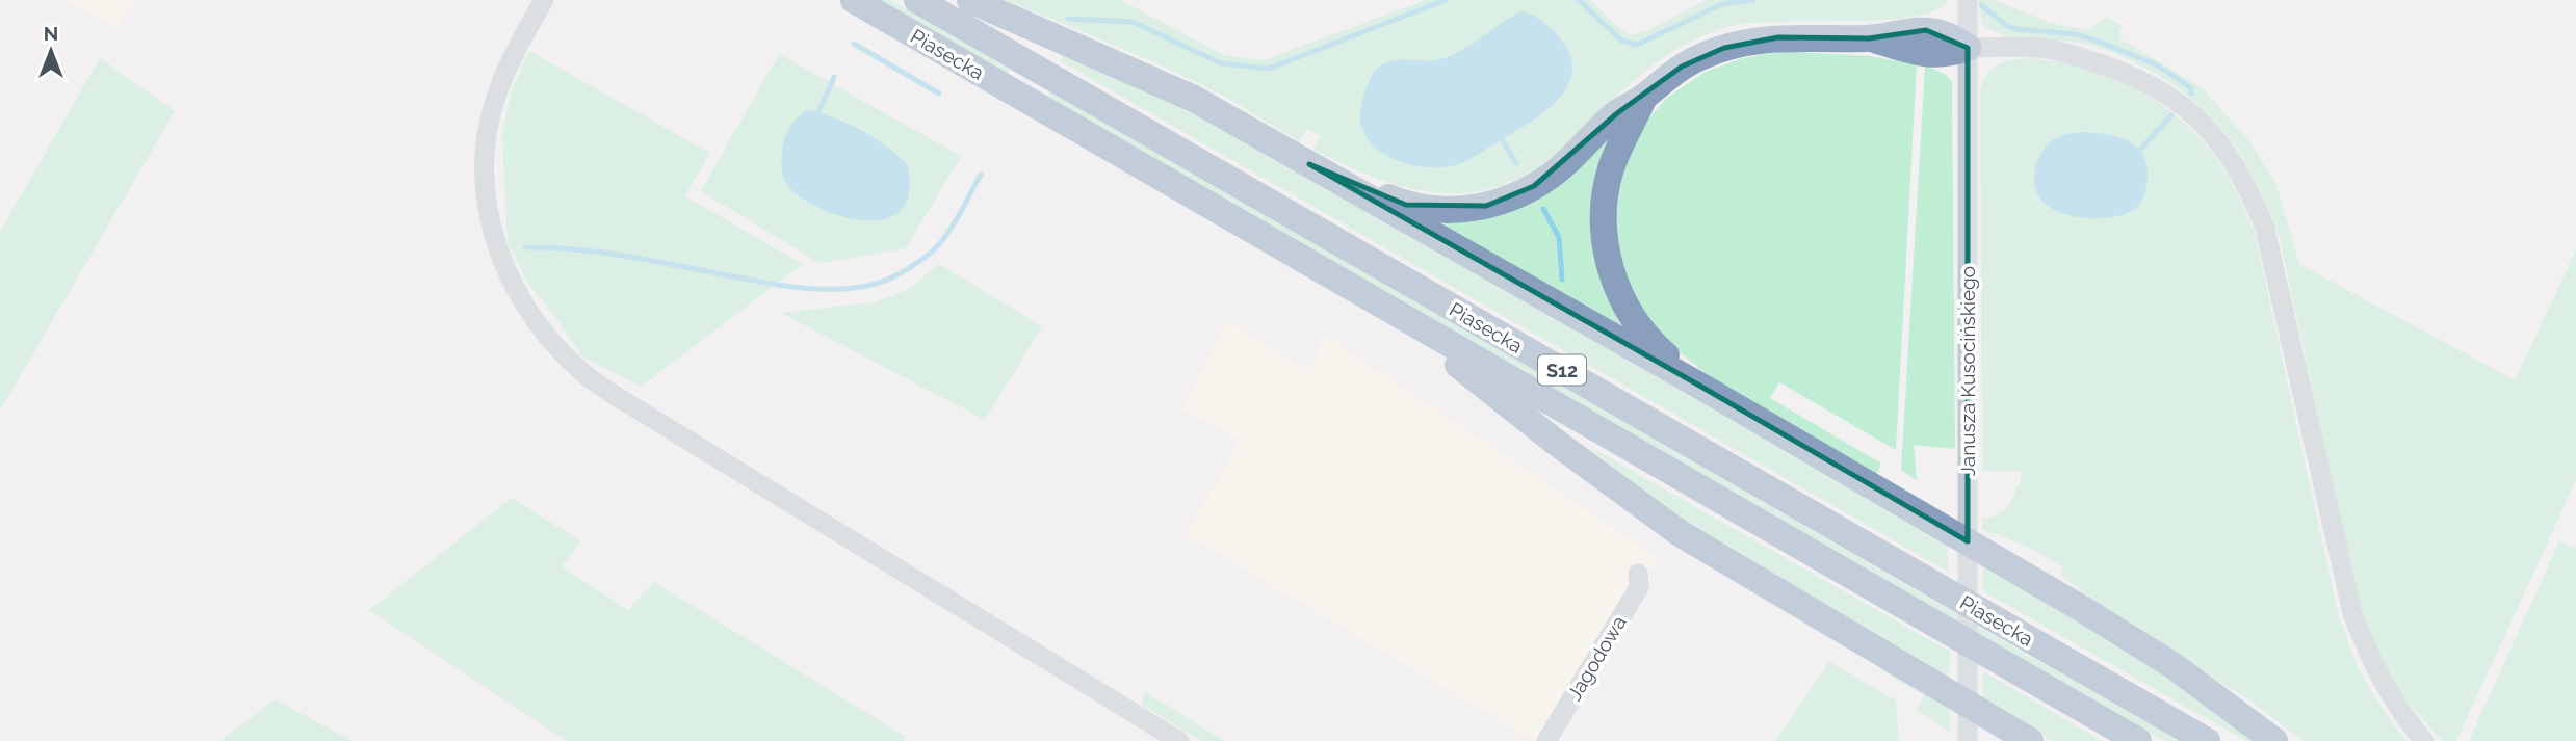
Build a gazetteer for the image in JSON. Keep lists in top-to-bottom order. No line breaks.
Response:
{"streets":{"highway":["Piasecka","S12"],"street":["Janusza Kusocińskiego","Jagodowa"]},"north":"top"}
